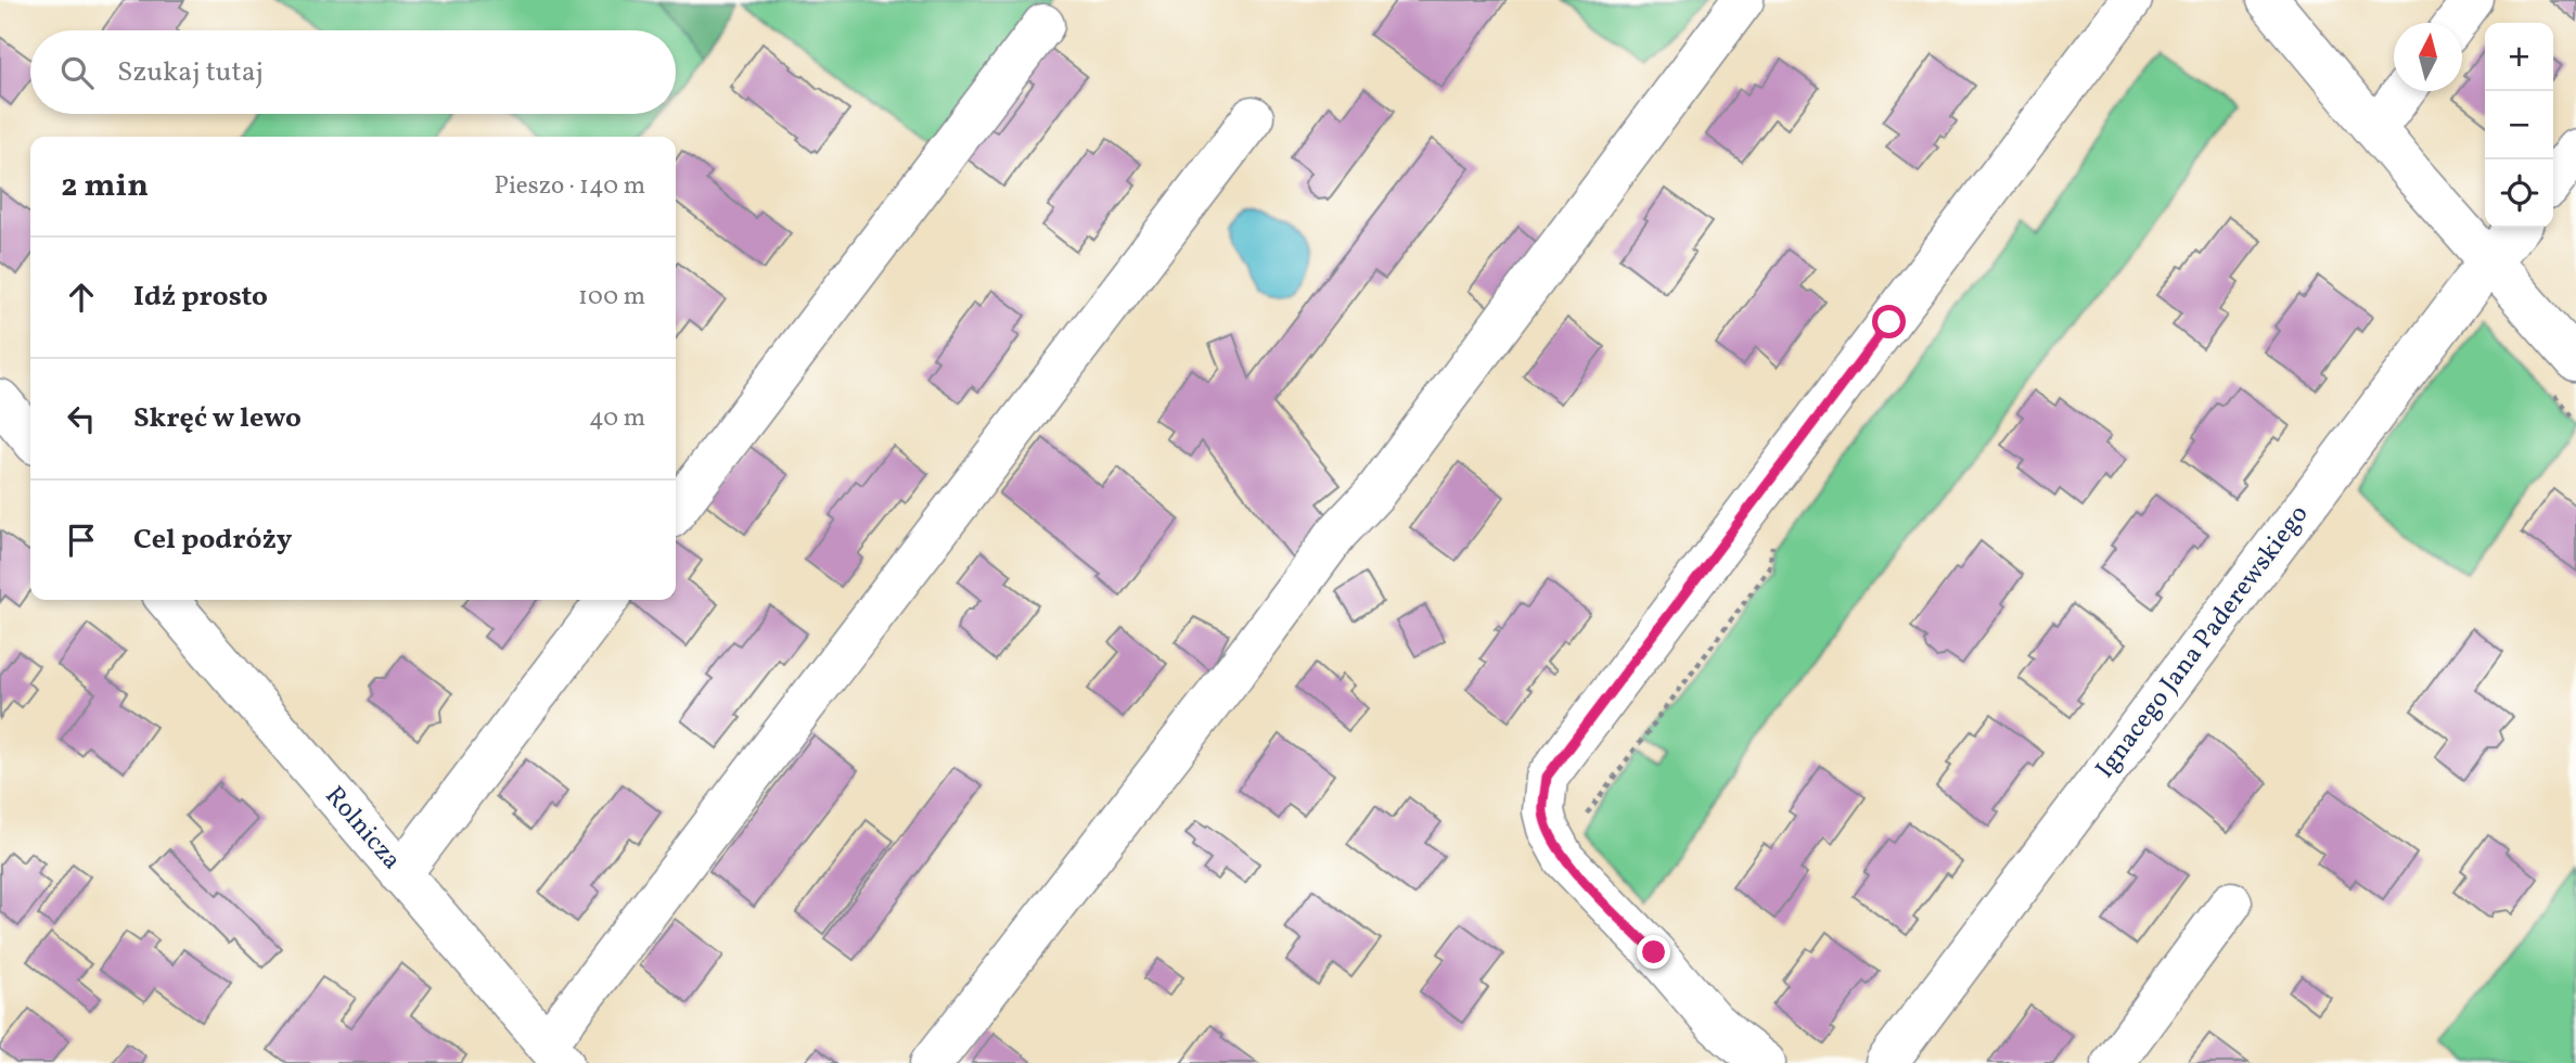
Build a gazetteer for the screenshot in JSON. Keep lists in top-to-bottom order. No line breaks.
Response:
{"streets":{"street":["Ignacego Jana Paderewskiego","Rolnicza"]},"north":"top","page":{"map_buttons":["+","−"],"search":"Szukaj tutaj","heading":["2 min","Pieszo · 140 m"],"list":[["Idź prosto","100 m"],["Skręć w lewo","40 m"],"Cel podróży"]}}
